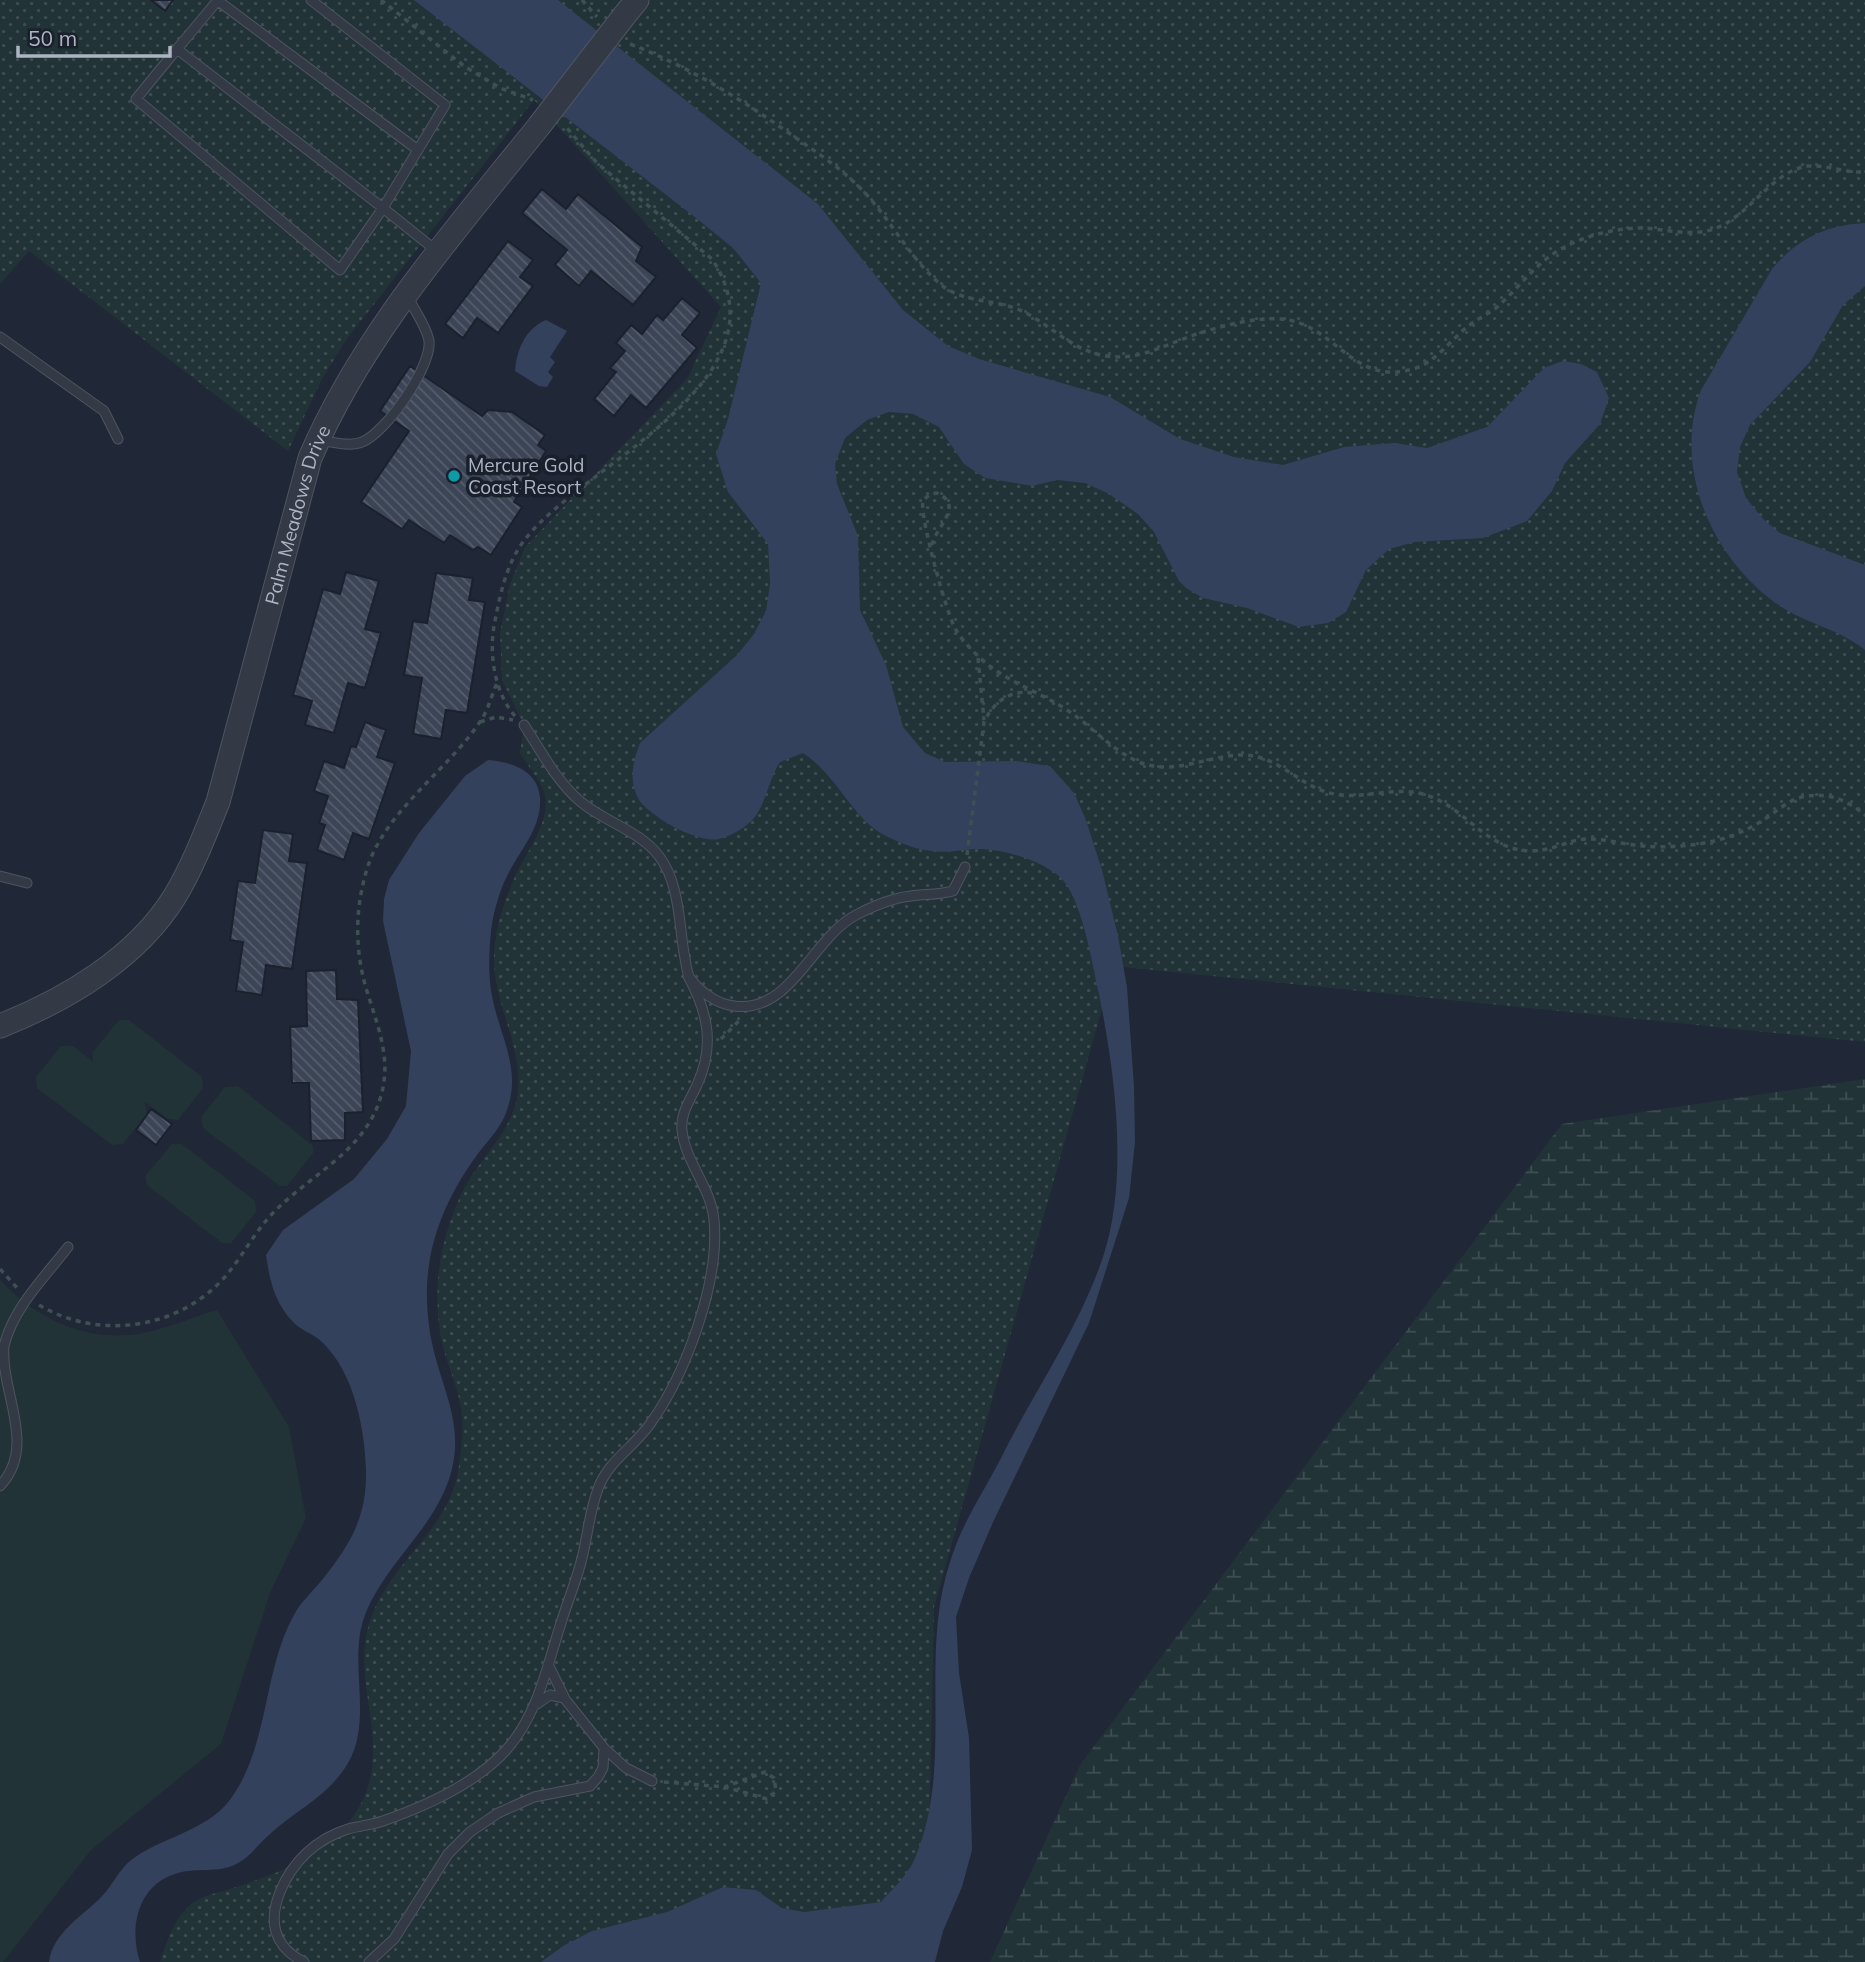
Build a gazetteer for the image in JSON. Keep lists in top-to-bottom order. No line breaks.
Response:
{"streets":{"street":["Palm Meadows Drive"]},"places":["Mercure Gold Coast Resort"],"scale_bar":"50 m"}
